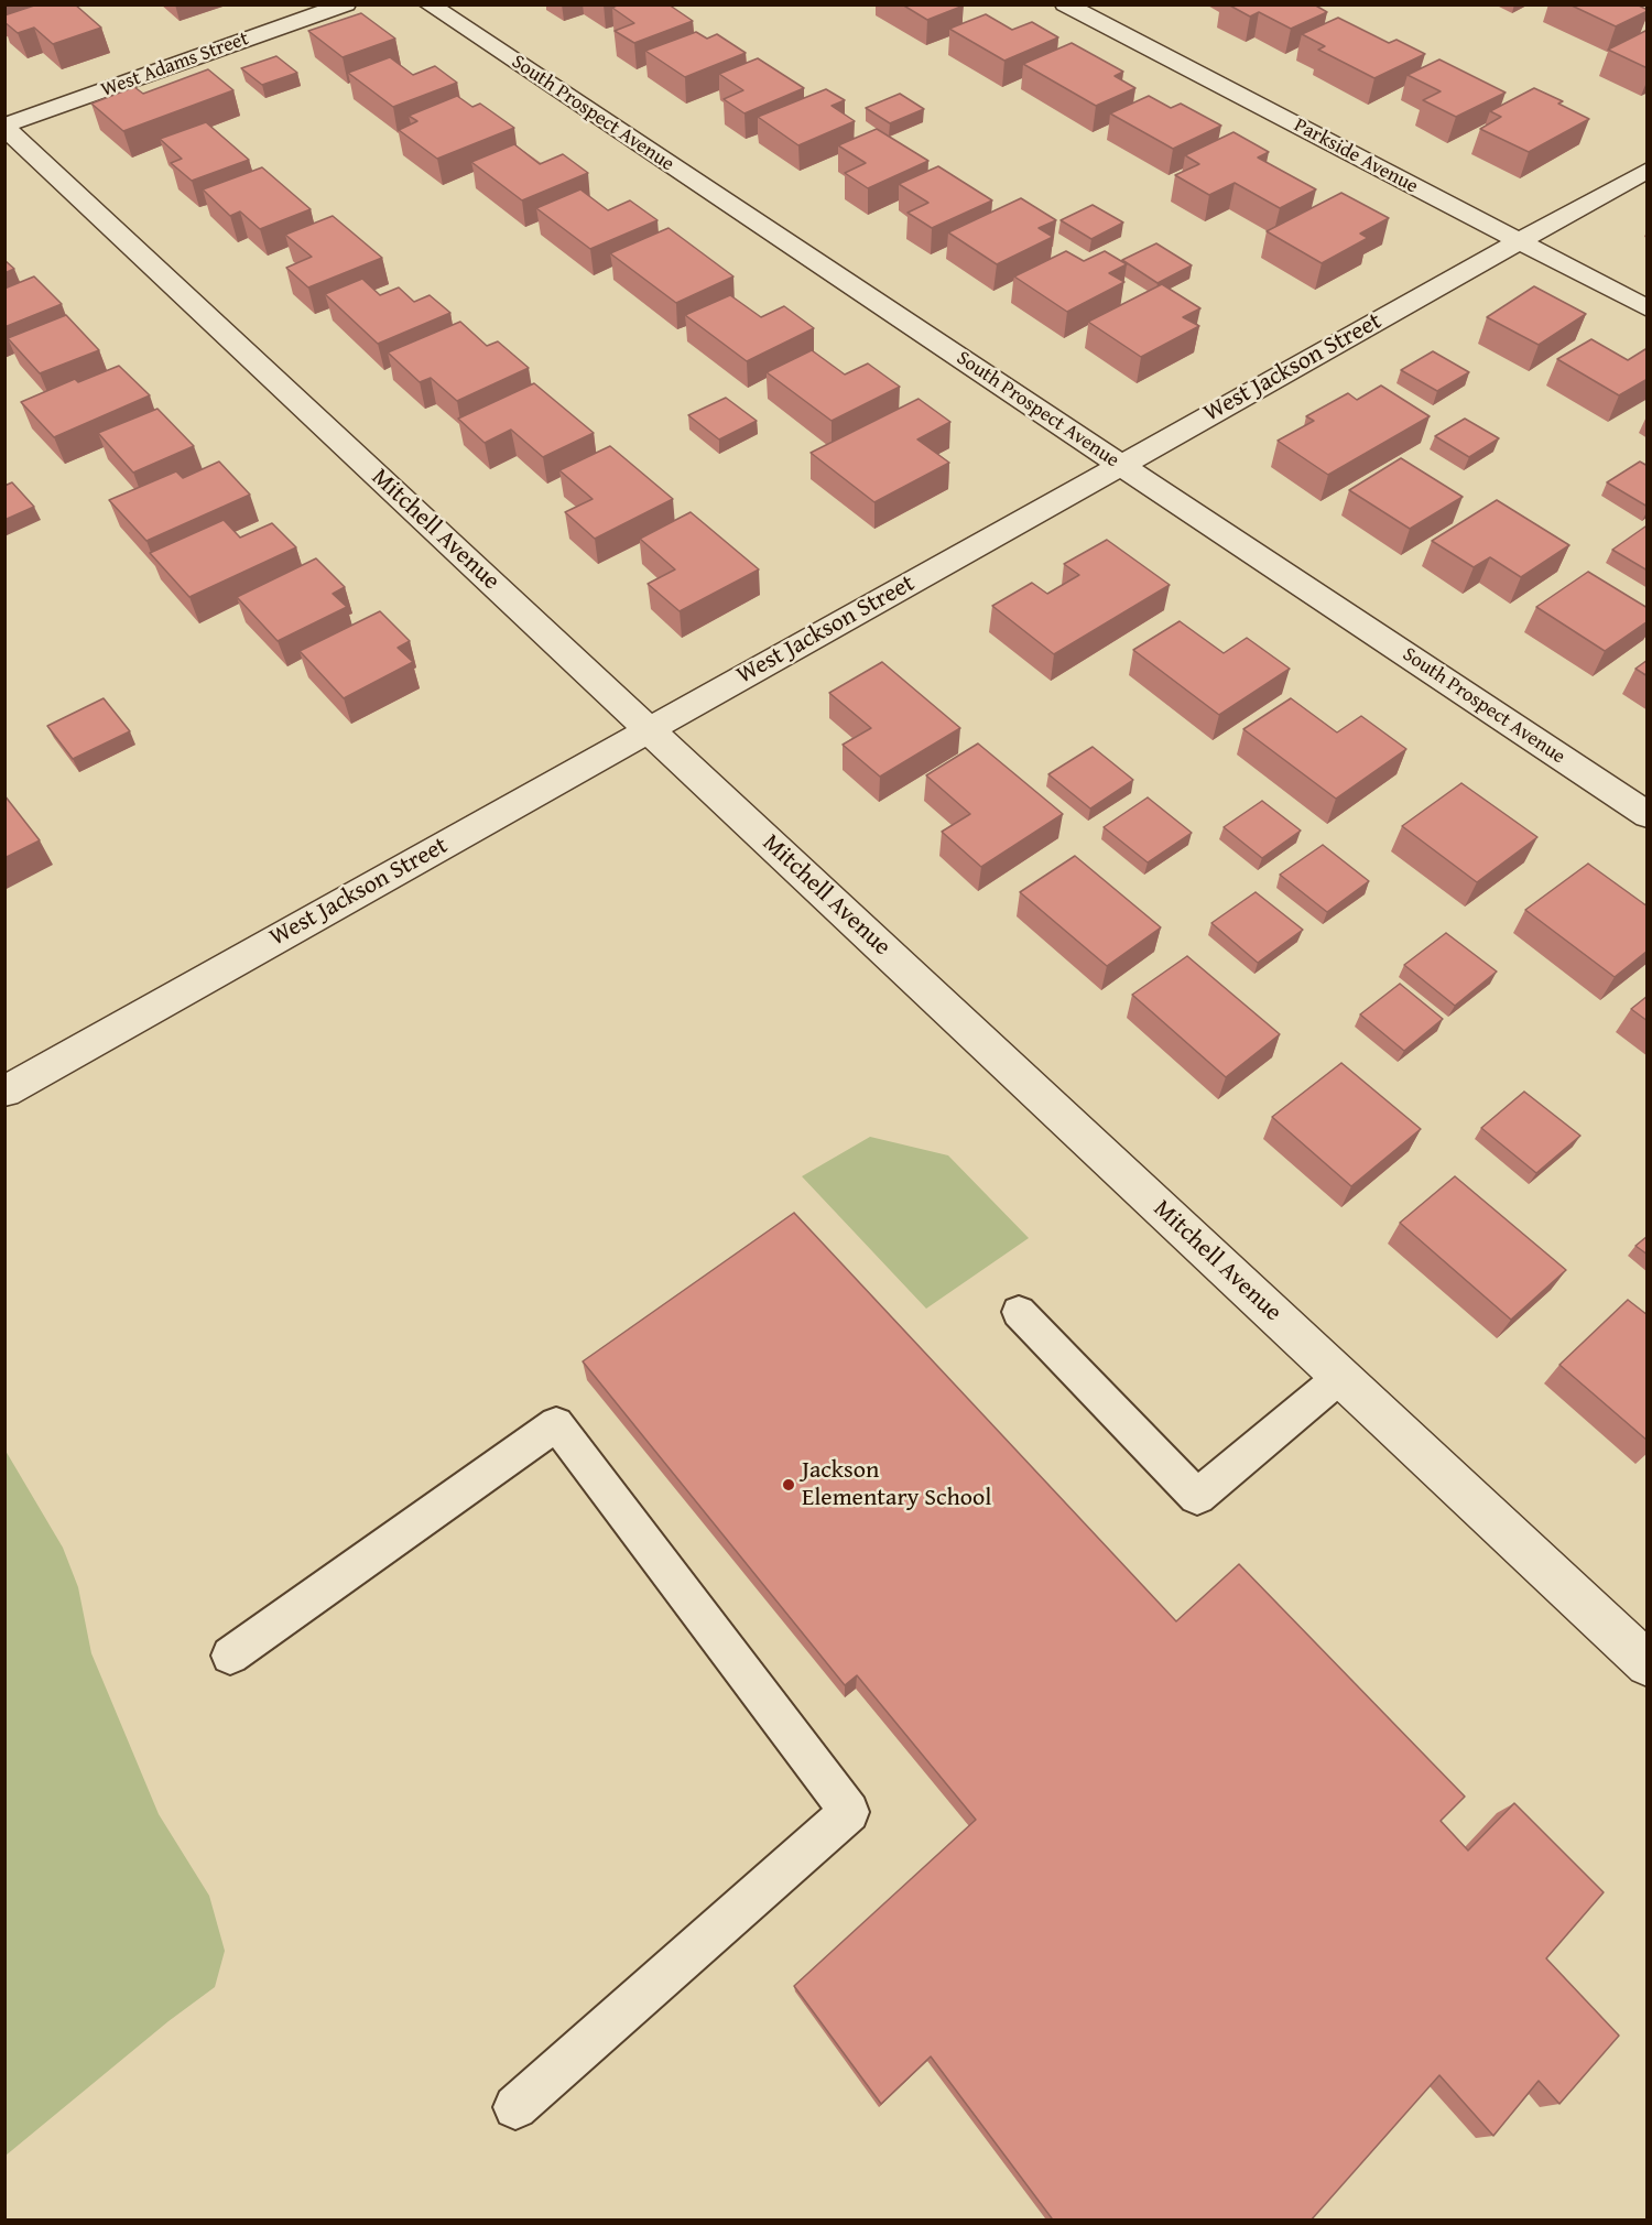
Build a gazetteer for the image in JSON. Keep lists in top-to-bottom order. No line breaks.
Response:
{"streets":{"street":["West Adams Street","South Prospect Avenue","Parkside Avenue","West Jackson Street","Mitchell Avenue"]},"crossings":[["West Adams Street","Mitchell Avenue"],["South Prospect Avenue","West Jackson Street"],["Parkside Avenue","West Jackson Street"],["West Jackson Street","Mitchell Avenue"]],"places":["Jackson Elementary School"]}
